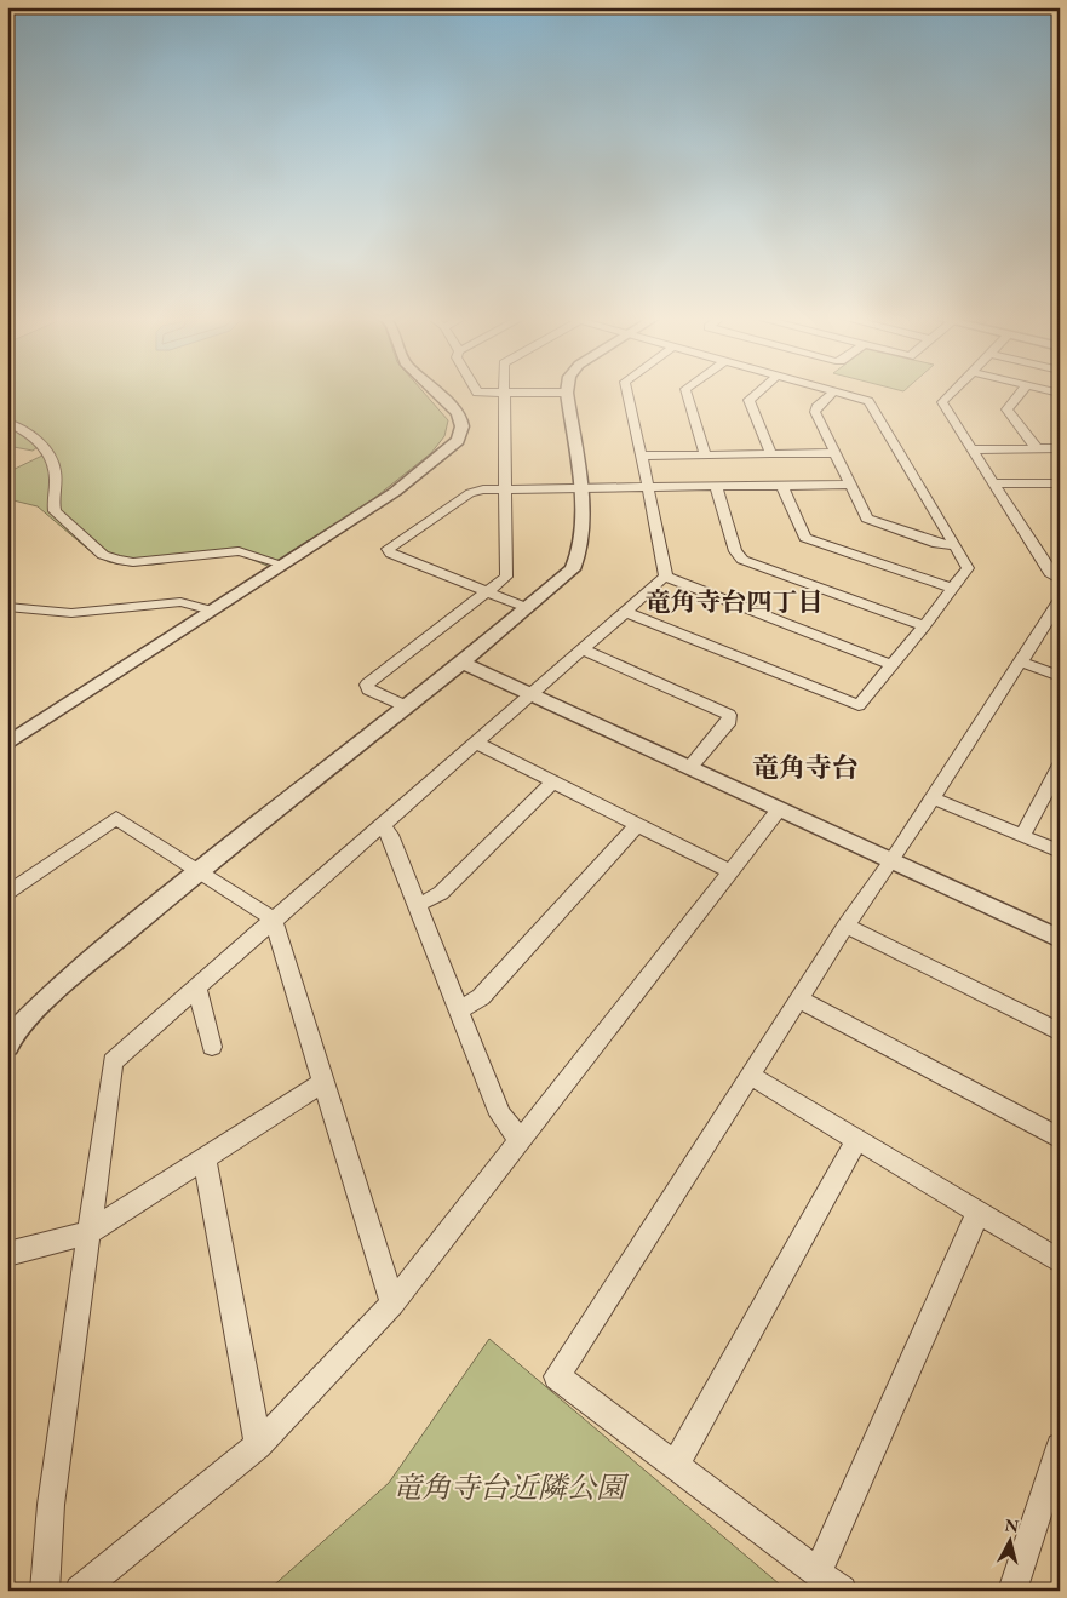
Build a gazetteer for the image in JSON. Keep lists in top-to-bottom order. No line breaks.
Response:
{"districts":["竜角寺台四丁目","竜角寺台"],"parks":["竜角寺台近隣公園"],"north":"top"}
